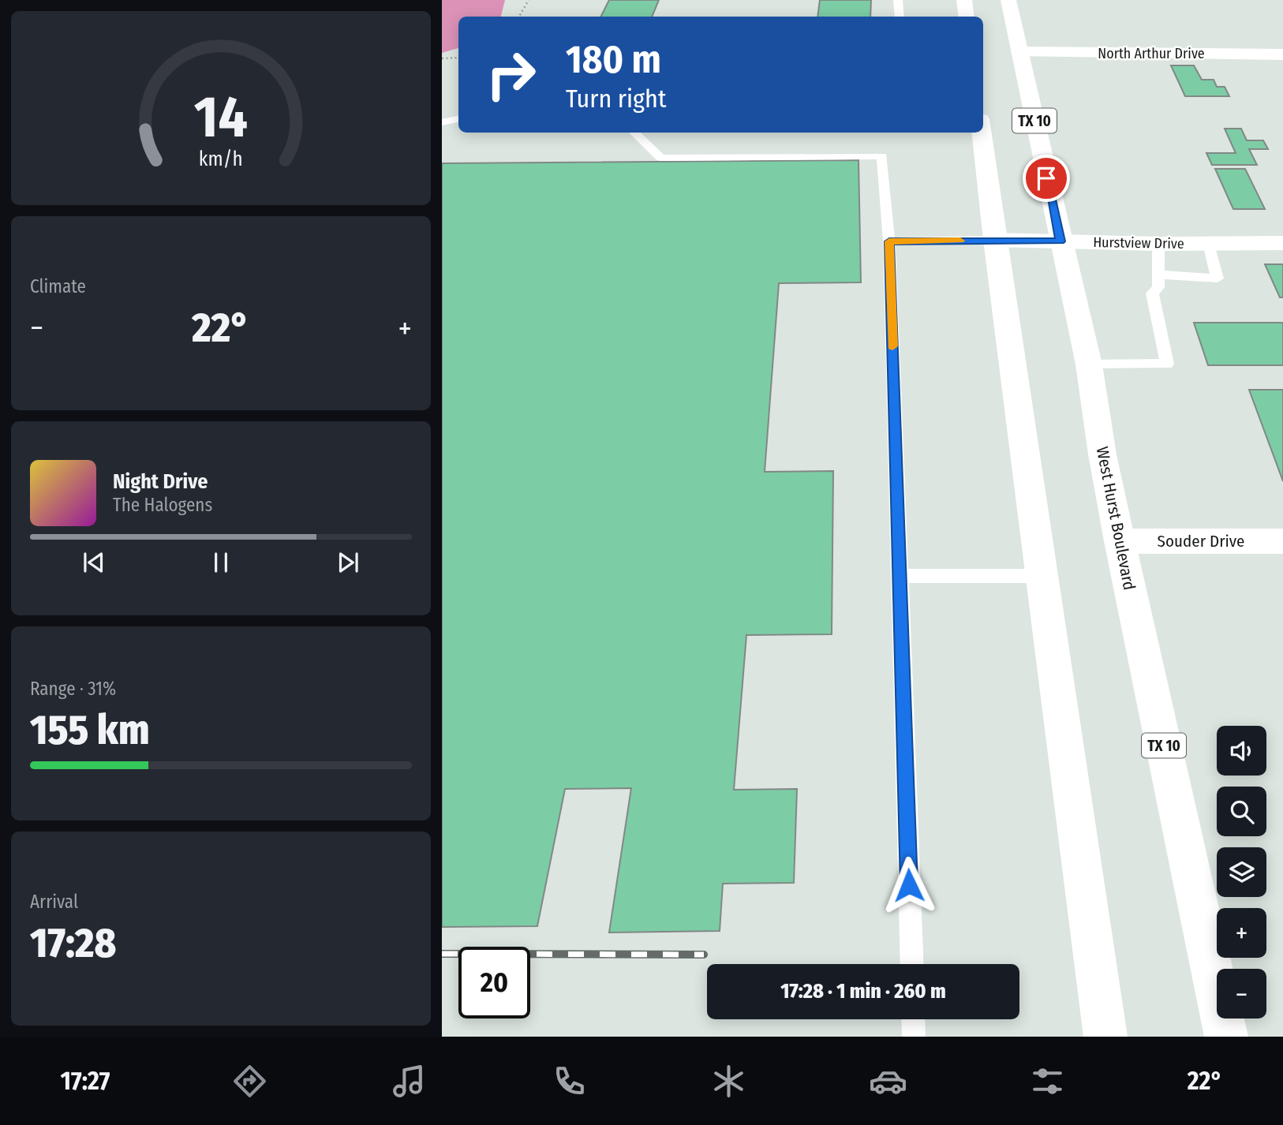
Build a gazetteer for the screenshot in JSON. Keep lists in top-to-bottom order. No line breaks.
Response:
{"streets":{"main road":["North Arthur Drive","TX 10","Hurstview Drive","West Hurst Boulevard","Souder Drive"]},"crossings":[["North Arthur Drive","West Hurst Boulevard"],["Hurstview Drive","West Hurst Boulevard"],["West Hurst Boulevard","Souder Drive"]],"page":{"turn":["180 m","Turn right"],"tile":["Climate",["Range · 31%","155 km"],["Arrival","17:28"]],"heat":["−","22°","+"],"song":["Night Drive","The Halogens"],"map_buttons":["+","−"],"limit":"20","trip":"17:28 · 1 min · 260 m","tabs":["17:27","22°"],"gauge":["14","km/h"]}}
